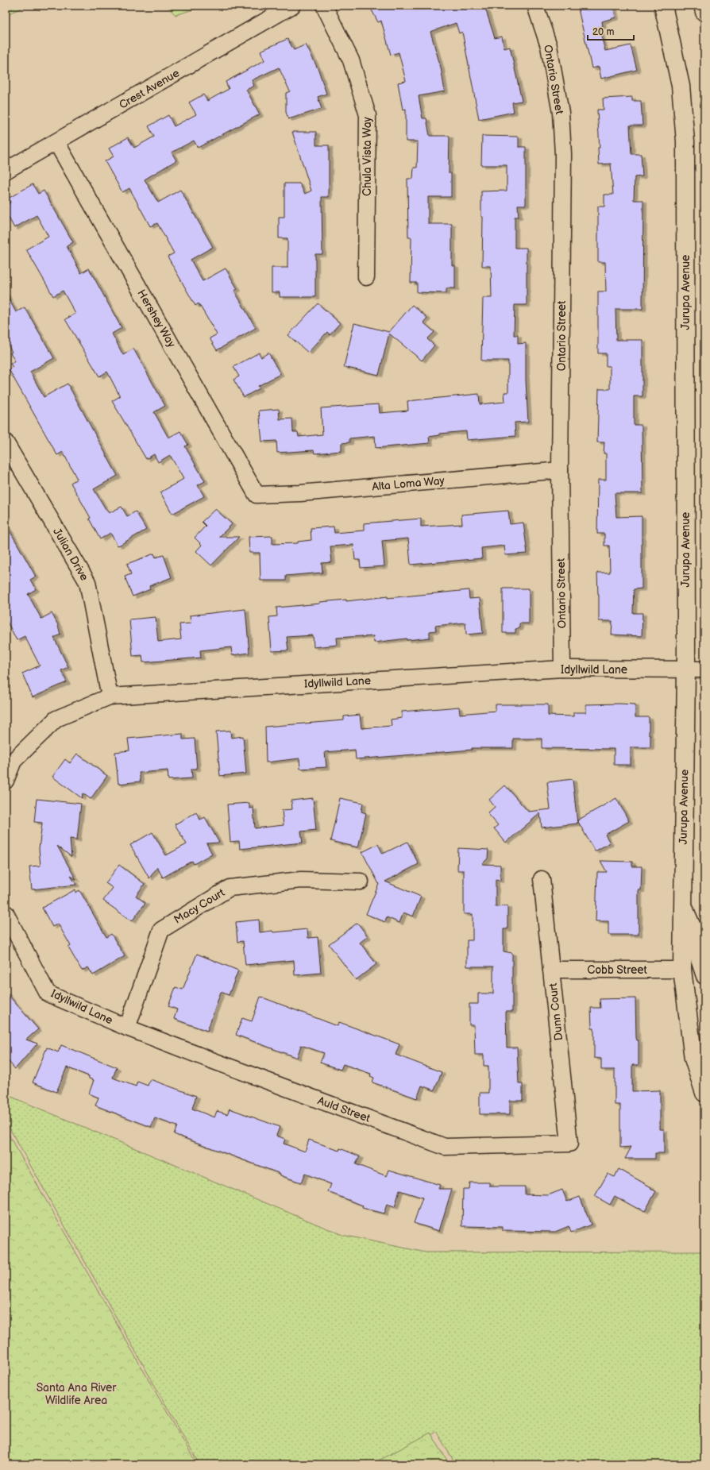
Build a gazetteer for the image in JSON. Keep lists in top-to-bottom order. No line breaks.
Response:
{"streets":{"main road":["Jurupa Avenue"],"street":["Ontario Street","Crest Avenue","Chula Vista Way","Hershey Way","Alta Loma Way","Julian Drive","Idyllwild Lane","Macy Court","Cobb Street","Dunn Court","Auld Street"]},"crossings":[["Ontario Street","Alta Loma Way"],["Ontario Street","Idyllwild Lane"],["Crest Avenue","Hershey Way"],["Jurupa Avenue","Idyllwild Lane"],["Jurupa Avenue","Cobb Street"],["Hershey Way","Alta Loma Way"],["Julian Drive","Idyllwild Lane"],["Idyllwild Lane","Macy Court"],["Idyllwild Lane","Auld Street"],["Macy Court","Auld Street"],["Cobb Street","Dunn Court"],["Dunn Court","Auld Street"]],"parks":["Santa Ana River Wildlife Area"],"scale_bar":"20 m"}
